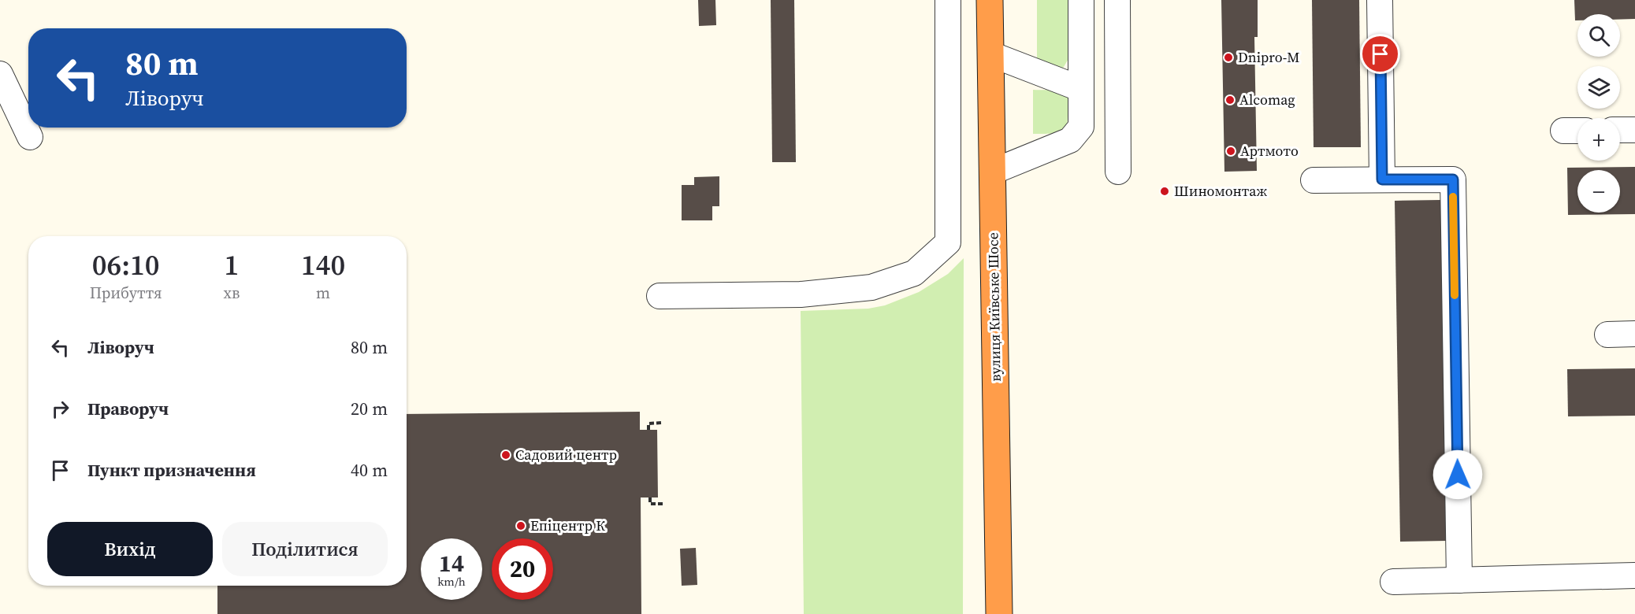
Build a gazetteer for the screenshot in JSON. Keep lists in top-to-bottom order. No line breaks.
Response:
{"streets":{"highway":["вулиця Київське Шосе"]},"places":["Dnipro-M","Alcomag","Артмото","Шиномонтаж","Садовий центр","Епіцентр К"],"page":{"map_buttons":["+","−"],"turn":["80 m","Ліворуч"],"eta":["06:10","Прибуття","1","хв","140","m"],"list":[{"name":"Ліворуч","value":"80 m"},{"name":"Праворуч","value":"20 m"},{"name":"Пункт призначення","value":"40 m"}],"buttons":["Вихід","Поділитися"],"speed":"14 km/h","limit":"20"}}
